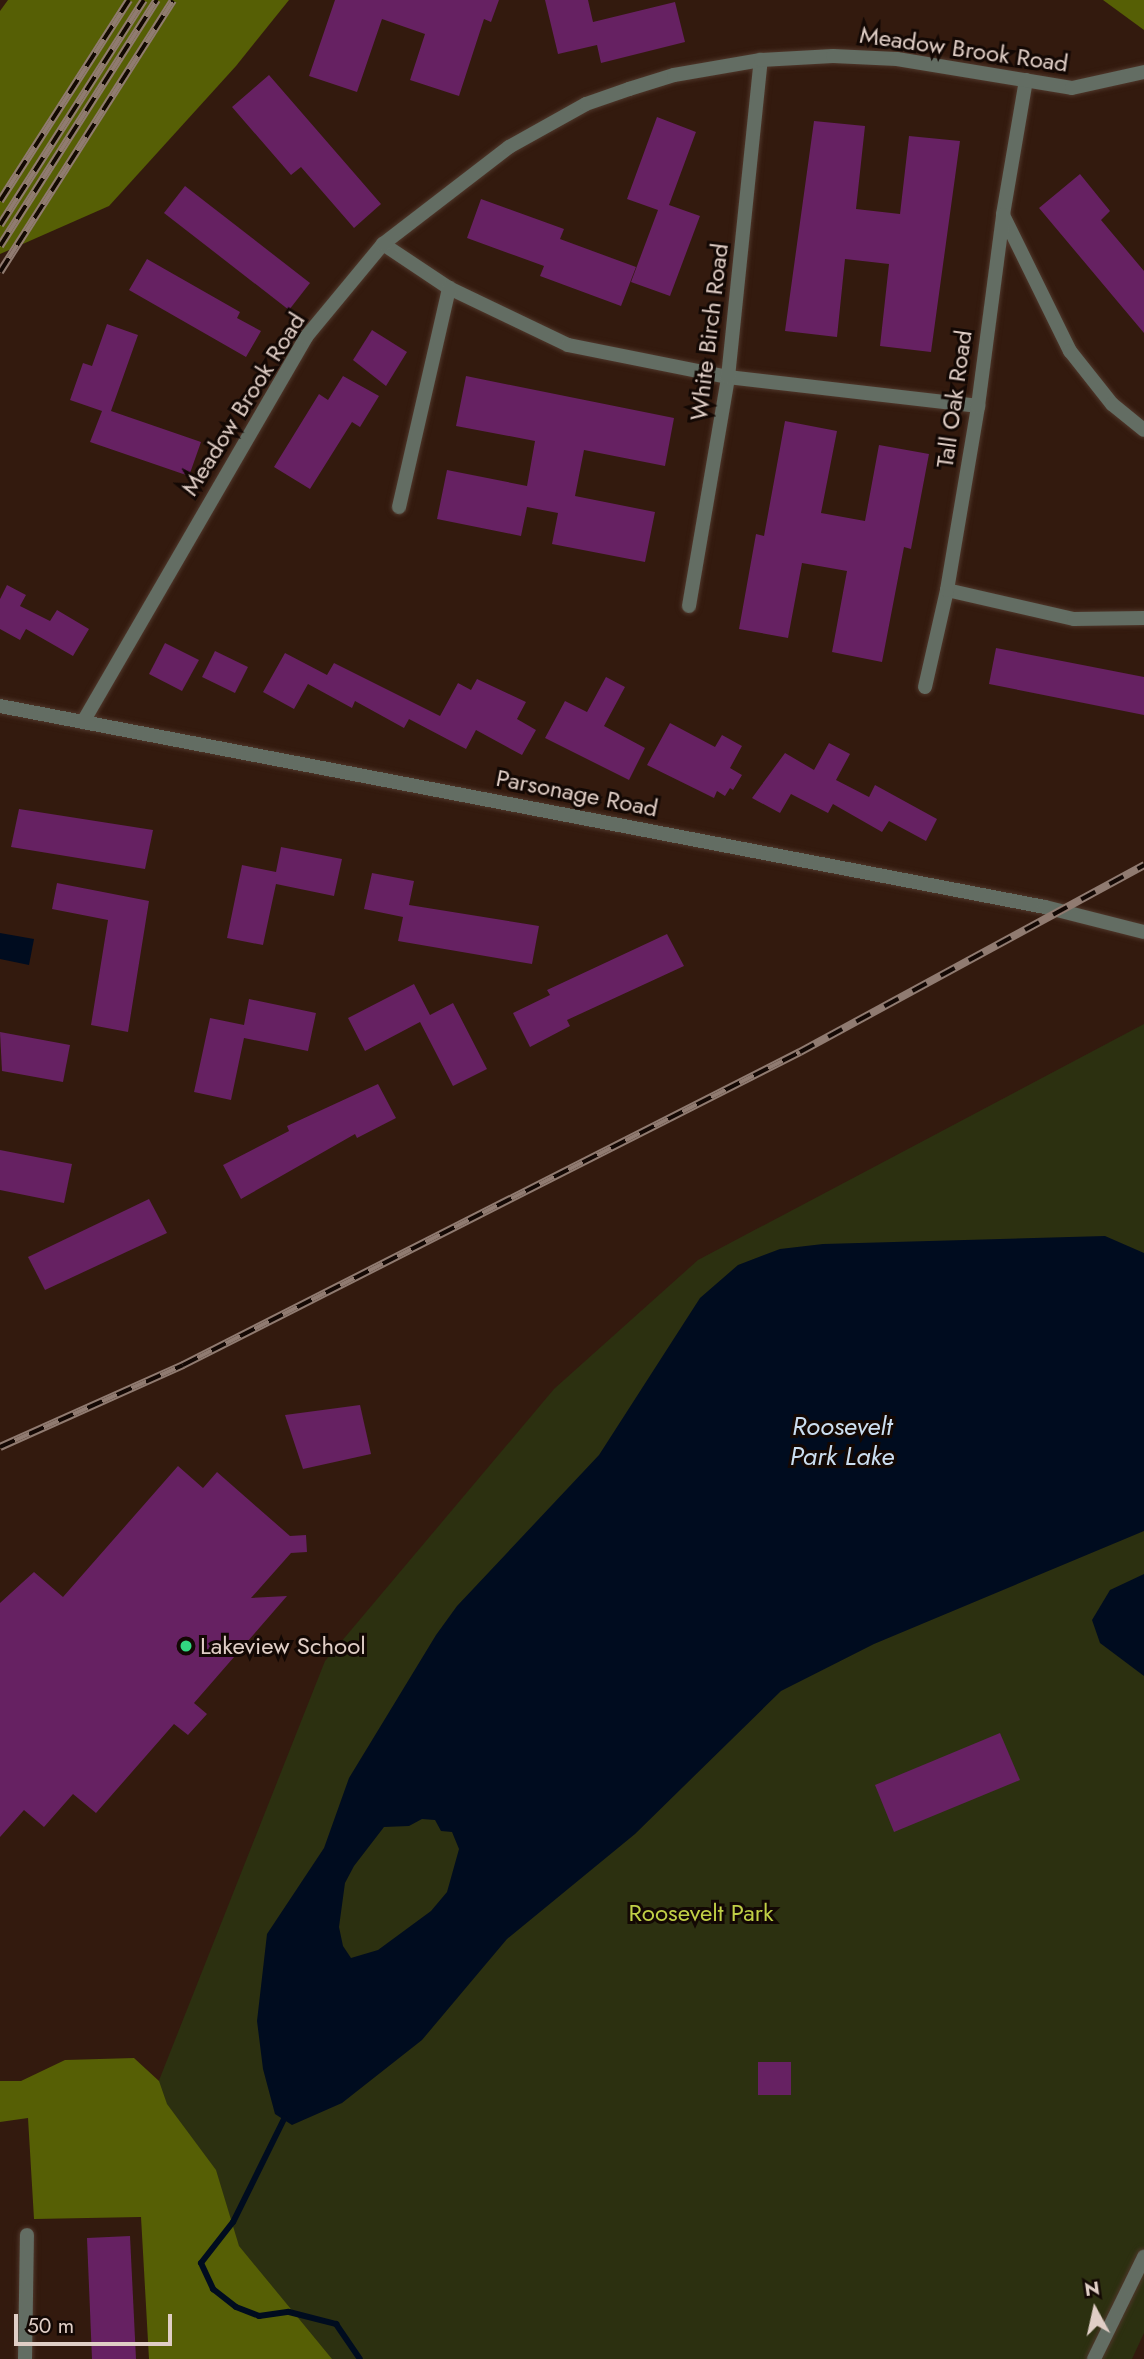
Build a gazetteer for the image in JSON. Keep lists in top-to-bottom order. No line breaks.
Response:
{"streets":{"street":["Meadow Brook Road","White Birch Road","Tall Oak Road","Parsonage Road"]},"crossings":[["Meadow Brook Road","White Birch Road"],["Meadow Brook Road","Tall Oak Road"],["Meadow Brook Road","Parsonage Road"]],"water":["Roosevelt Park Lake"],"parks":["Roosevelt Park"],"places":["Lakeview School"],"scale_bar":"50 m","north":"top"}
